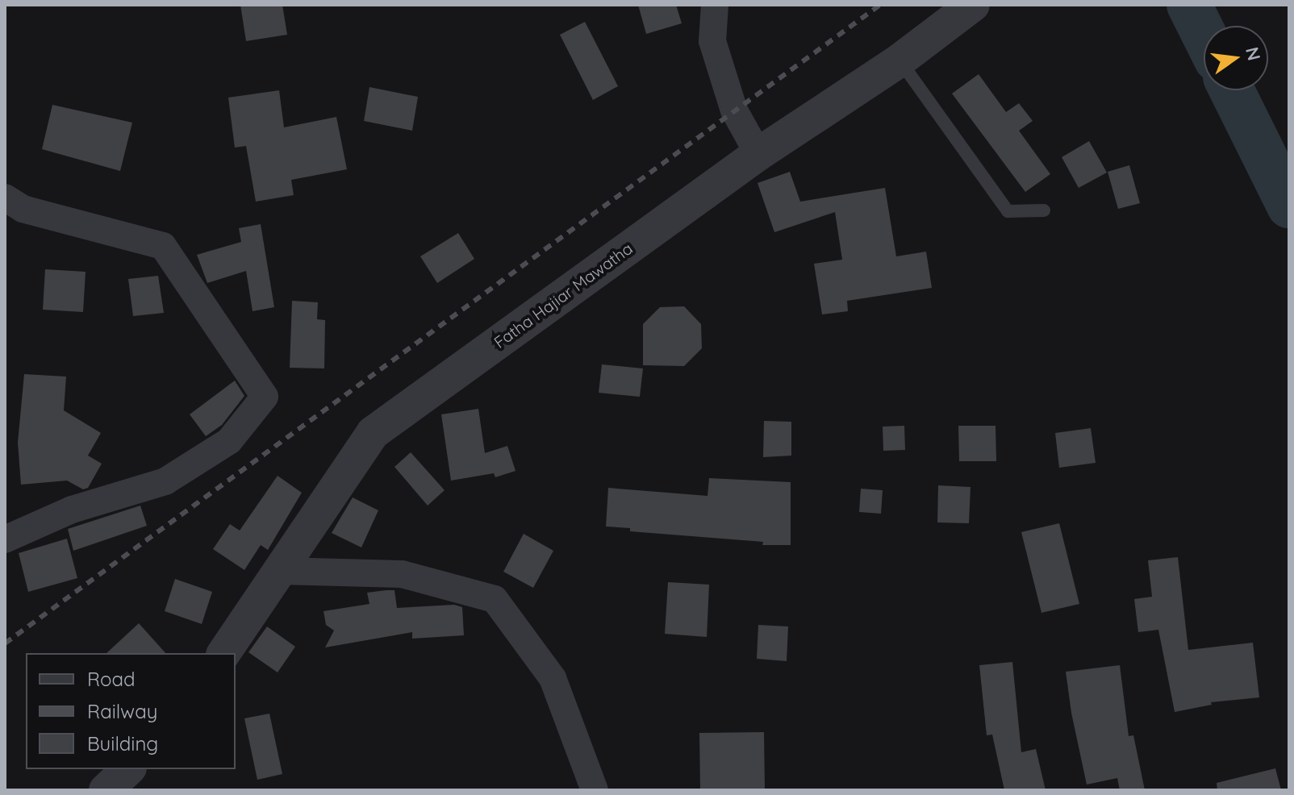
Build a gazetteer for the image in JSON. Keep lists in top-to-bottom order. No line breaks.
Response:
{"streets":{"street":["Fatha Hajiar Mawatha"]},"legend":["Road","Railway","Building"],"north":"right"}
